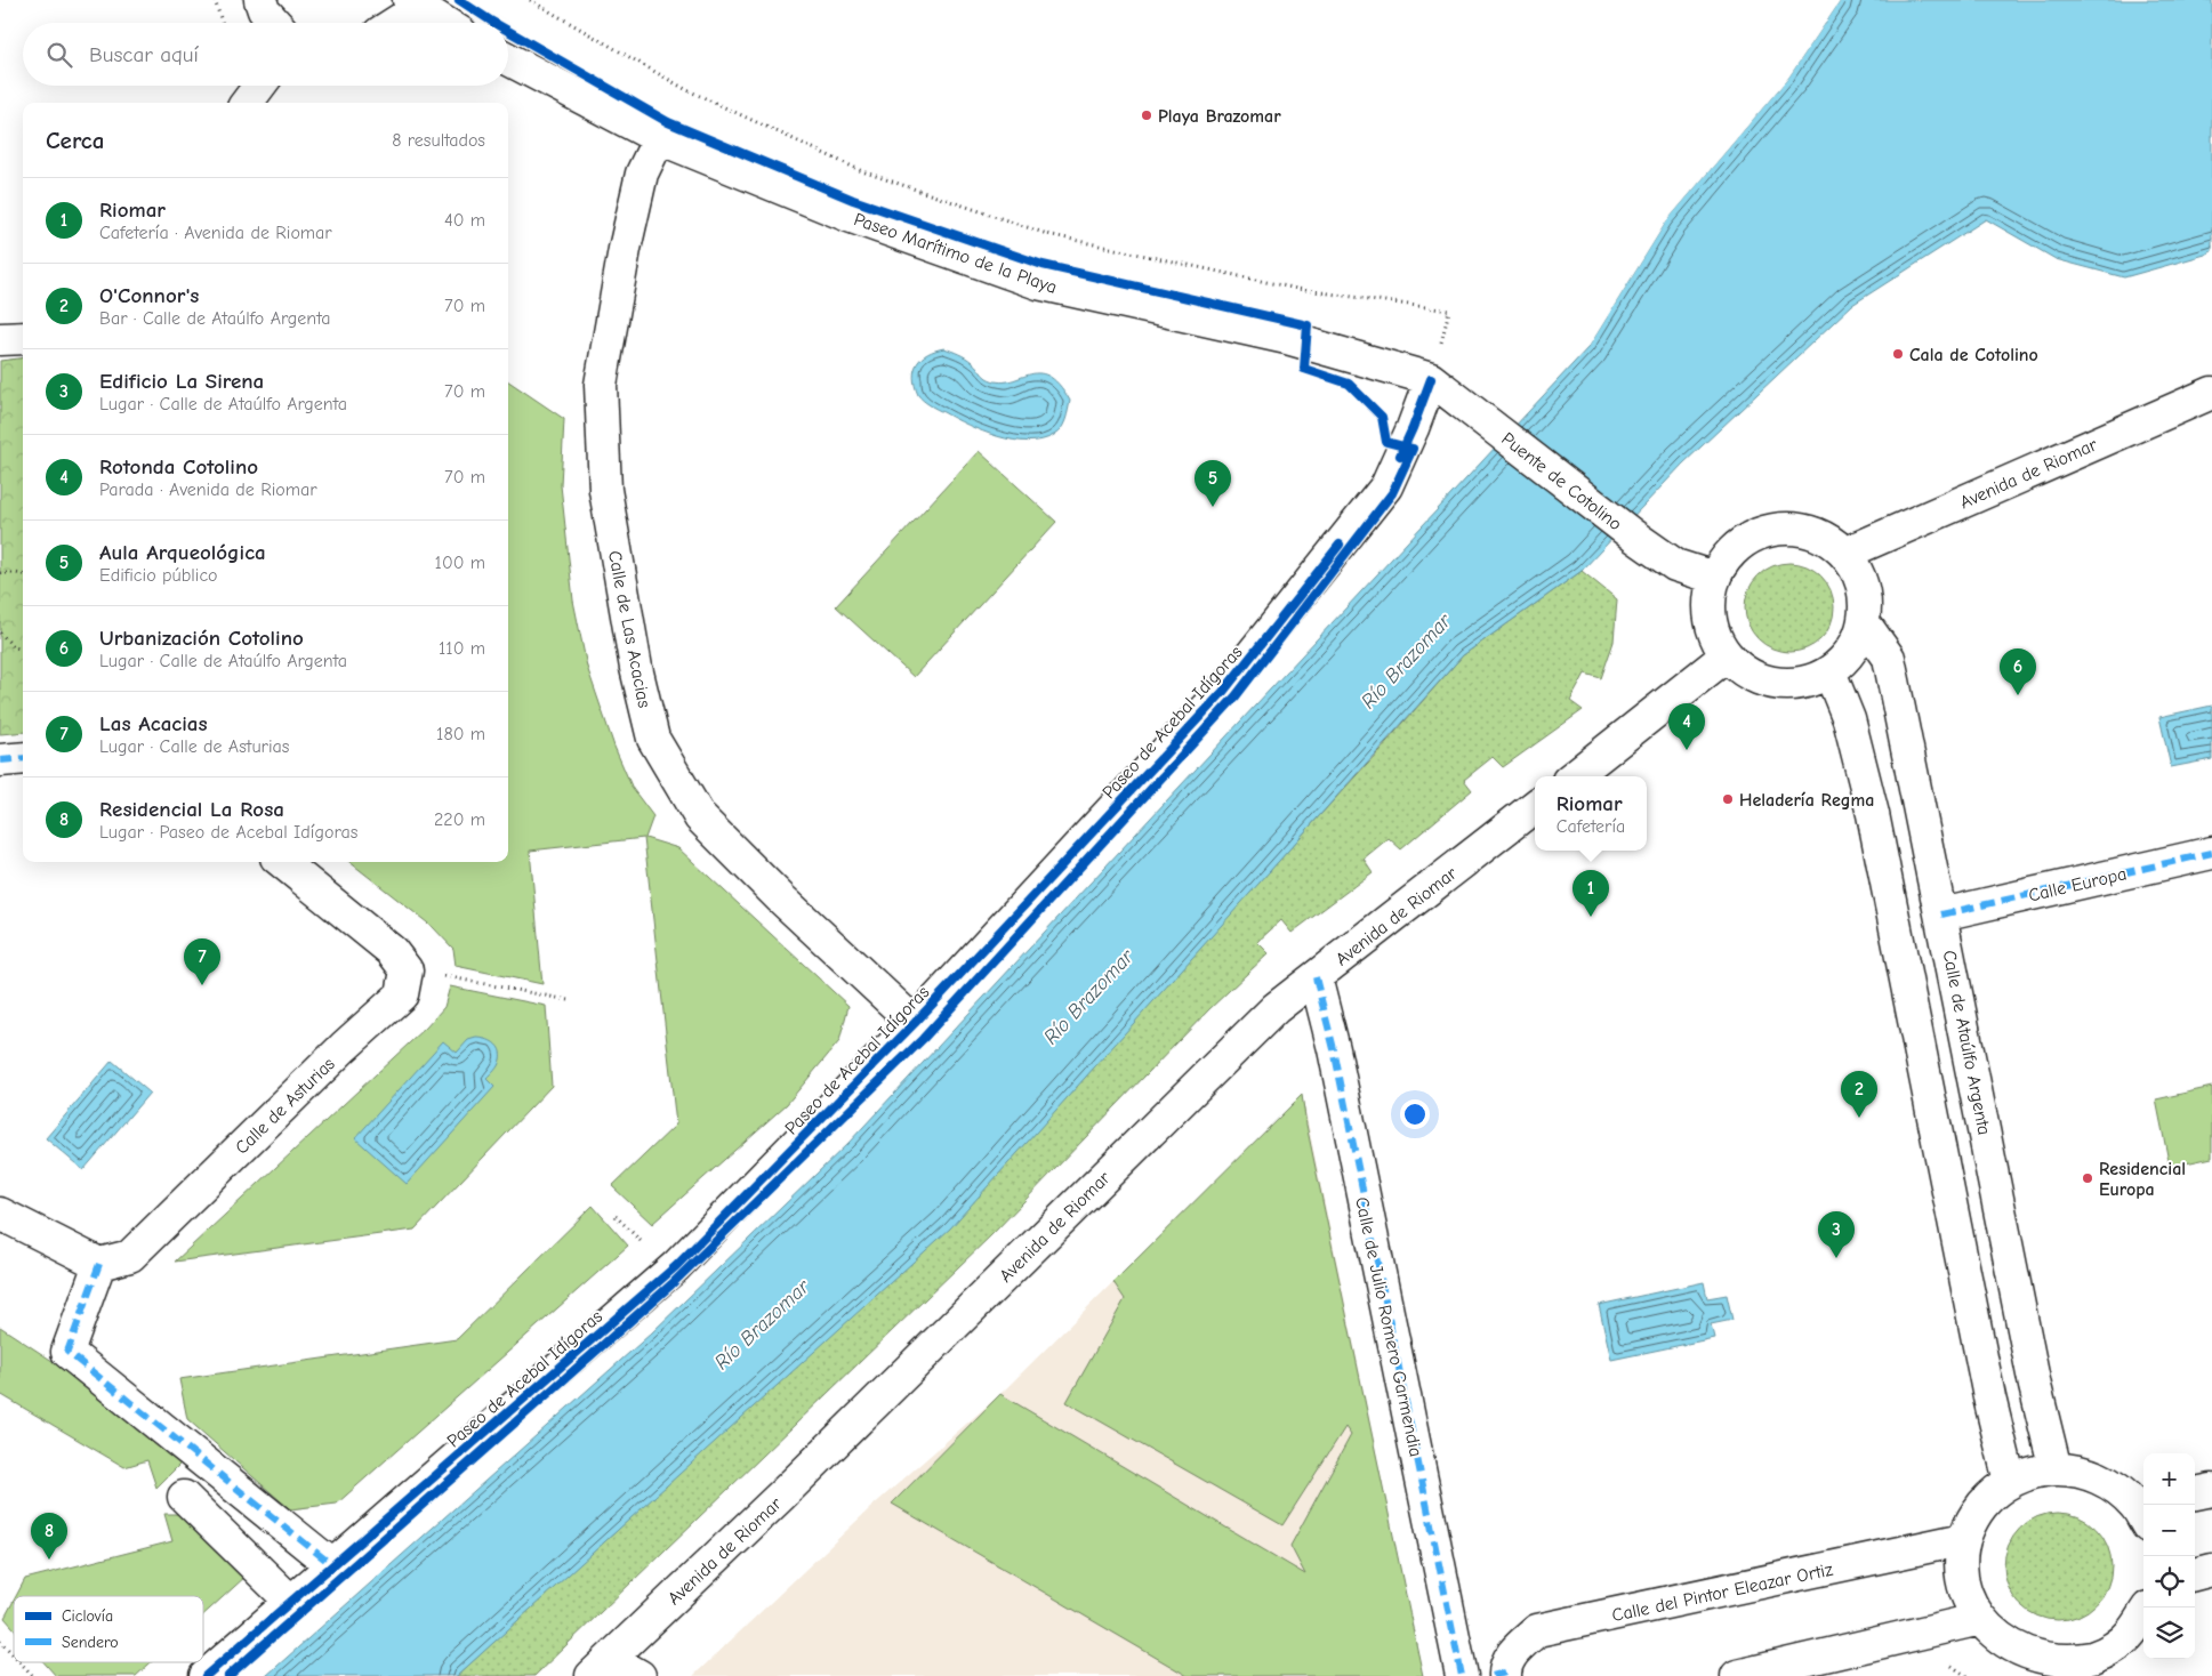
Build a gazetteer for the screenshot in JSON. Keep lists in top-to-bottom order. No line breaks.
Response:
{"streets":{"street":["Paseo Marítimo de la Playa","Avenida de Riomar","Puente de Cotolino","Calle de Las Acacias","Paseo de Acebal Idígoras","Calle Europa","Calle de Ataúlfo Argenta","Calle de Asturias","Calle de Julio Romero Garmendia","Calle del Pintor Eleazar Ortiz"]},"crossings":[["Paseo Marítimo de la Playa","Puente de Cotolino"],["Paseo Marítimo de la Playa","Calle de Las Acacias"],["Paseo Marítimo de la Playa","Paseo de Acebal Idígoras"],["Avenida de Riomar","Puente de Cotolino"],["Avenida de Riomar","Calle de Ataúlfo Argenta"],["Avenida de Riomar","Calle de Julio Romero Garmendia"],["Puente de Cotolino","Calle de Ataúlfo Argenta"],["Calle de Las Acacias","Paseo de Acebal Idígoras"],["Calle Europa","Calle de Ataúlfo Argenta"]],"water":["Río Brazomar"],"places":["Playa Brazomar","Cala de Cotolino","Heladería Regma","Residencial Europa"],"legend":["Ciclovía","Sendero"],"page":{"search":"Buscar aquí","heading":["Cerca","8 resultados"],"list":[{"mark":"1","name":"Riomar","note":"Cafetería · Avenida de Riomar","value":"40 m"},{"mark":"2","name":"O'Connor's","note":"Bar · Calle de Ataúlfo Argenta","value":"70 m"},{"mark":"3","name":"Edificio La Sirena","note":"Lugar · Calle de Ataúlfo Argenta","value":"70 m"},{"mark":"4","name":"Rotonda Cotolino","note":"Parada · Avenida de Riomar","value":"70 m"},{"mark":"5","name":"Aula Arqueológica","note":"Edificio público","value":"100 m"},{"mark":"6","name":"Urbanización Cotolino","note":"Lugar · Calle de Ataúlfo Argenta","value":"110 m"},{"mark":"7","name":"Las Acacias","note":"Lugar · Calle de Asturias","value":"180 m"},{"mark":"8","name":"Residencial La Rosa","note":"Lugar · Paseo de Acebal Idígoras","value":"220 m"}],"pins":["5","6","4","1","7","2","3","8"],"popup":["Riomar","Cafetería"],"map_buttons":["+","−"]}}
